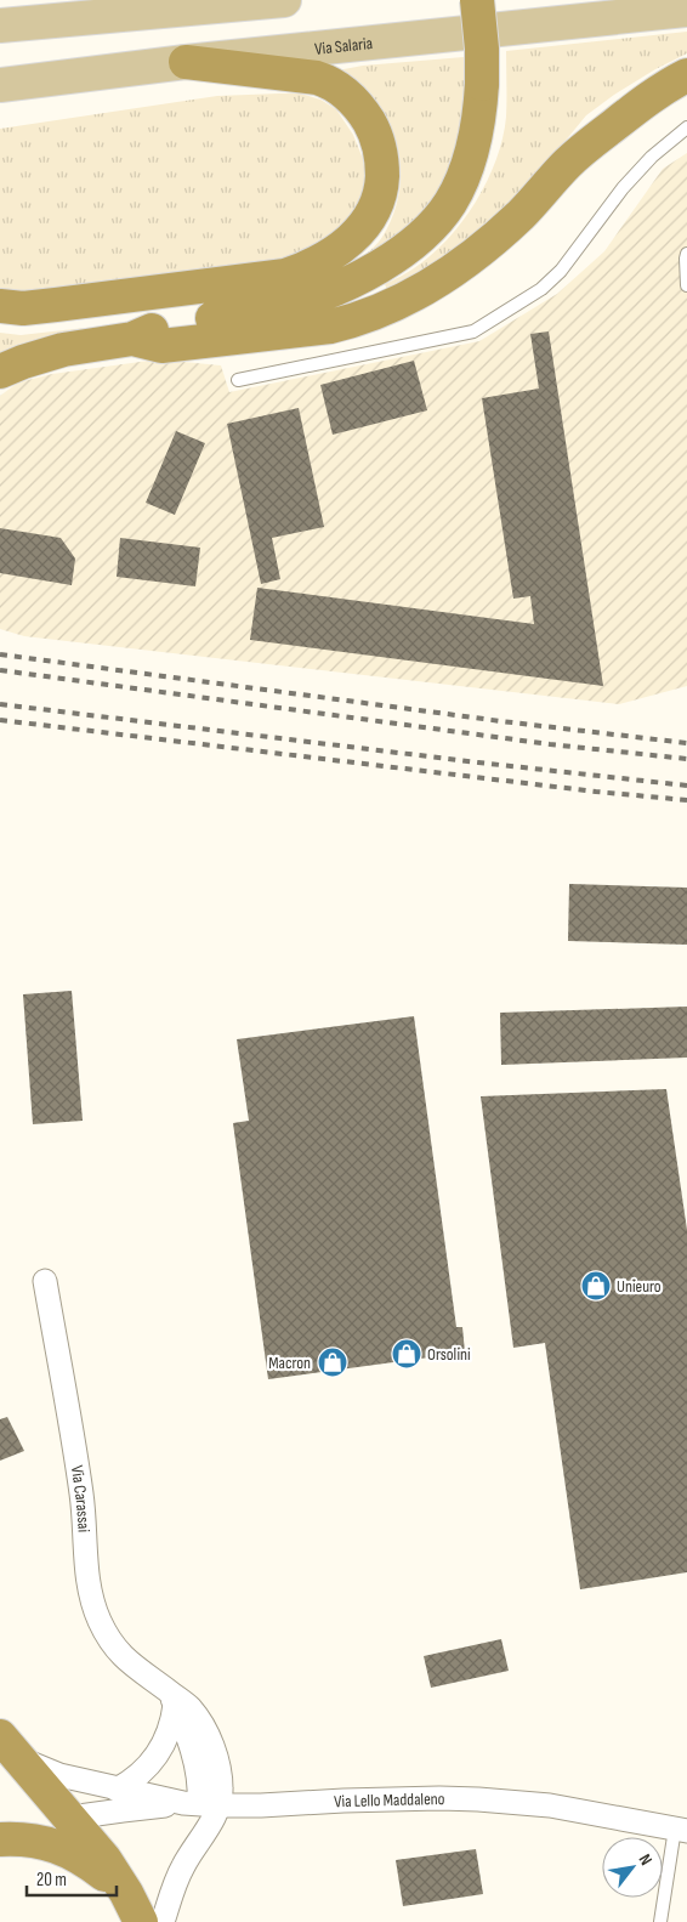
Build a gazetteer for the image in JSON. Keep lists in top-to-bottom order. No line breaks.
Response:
{"streets":{"main road":["Via Salaria"],"street":["Via Carassai","Via Lello Maddaleno"]},"crossings":[["Via Carassai","Via Lello Maddaleno"]],"places":{"shop":["Unieuro","Orsolini","Macron"]},"scale_bar":"20 m","north":"top right"}
